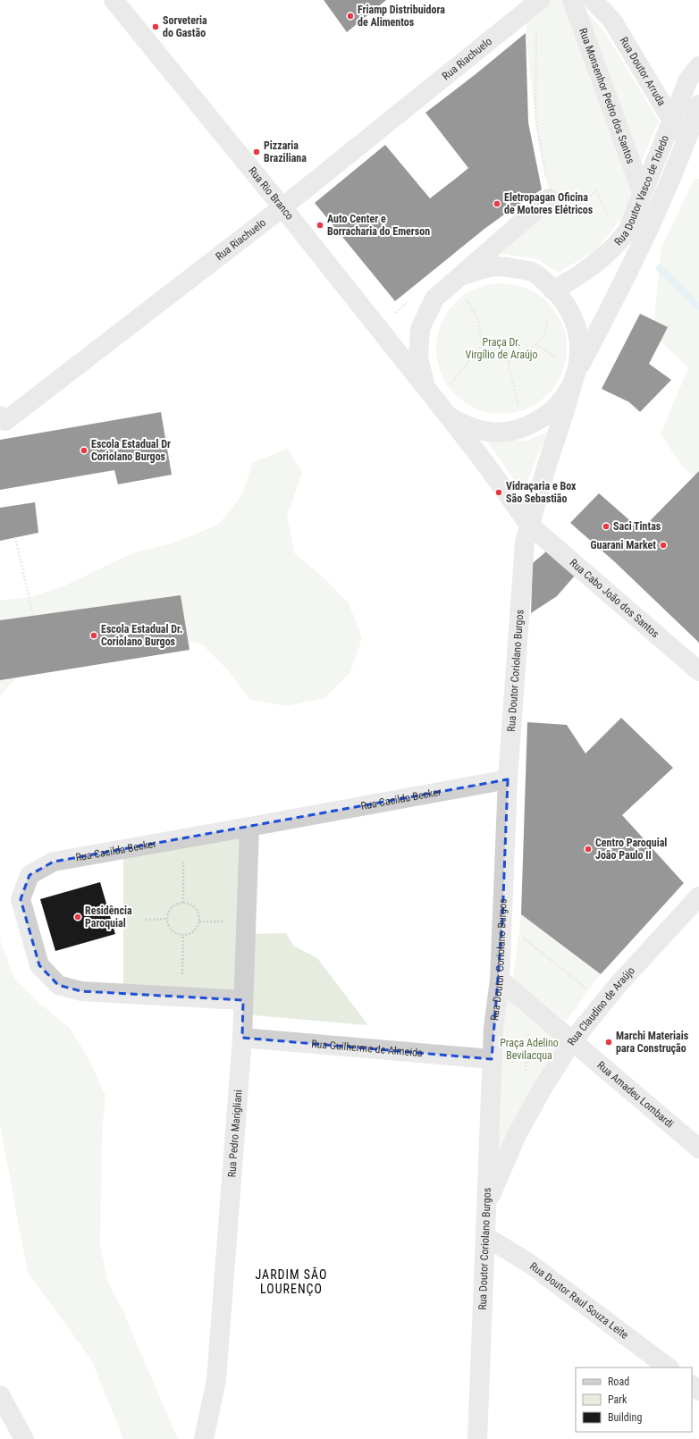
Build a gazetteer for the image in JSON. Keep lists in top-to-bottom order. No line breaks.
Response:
{"streets":{"street":["Rua Riachuelo","Rua Doutor Arruda","Rua Monsenhor Pedro dos Santos","Rua Doutor Vasco de Toledo","Rua Rio Branco","Rua Cabo João dos Santos","Rua Doutor Coriolano Burgos","Rua Cacilda Becker","Rua Claudino de Araújo","Rua Guilherme de Almeida","Rua Amadeu Lombardi","Rua Pedro Marigliani","Rua Doutor Raul Souza Leite"]},"crossings":[["Rua Riachuelo","Rua Rio Branco"],["Rua Doutor Arruda","Rua Doutor Vasco de Toledo"],["Rua Monsenhor Pedro dos Santos","Rua Doutor Vasco de Toledo"],["Rua Doutor Vasco de Toledo","Rua Rio Branco"],["Rua Doutor Vasco de Toledo","Rua Cabo João dos Santos"],["Rua Doutor Vasco de Toledo","Rua Doutor Coriolano Burgos"],["Rua Rio Branco","Rua Cabo João dos Santos"],["Rua Rio Branco","Rua Doutor Coriolano Burgos"],["Rua Cabo João dos Santos","Rua Doutor Coriolano Burgos"],["Rua Doutor Coriolano Burgos","Rua Cacilda Becker"],["Rua Doutor Coriolano Burgos","Rua Claudino de Araújo"],["Rua Doutor Coriolano Burgos","Rua Guilherme de Almeida"],["Rua Doutor Coriolano Burgos","Rua Doutor Raul Souza Leite"],["Rua Cacilda Becker","Rua Pedro Marigliani"],["Rua Claudino de Araújo","Rua Amadeu Lombardi"],["Rua Guilherme de Almeida","Rua Pedro Marigliani"]],"districts":["JARDIM SÃO LOURENÇO"],"parks":["Praça Dr. Virgílio de Araújo","Praça Adelino Bevilacqua"],"places":["Friamp Distribuidora de Alimentos","Sorveteria do Gastão","Pizzaria Braziliana","Eletropagan Oficina de Motores Elétricos","Auto Center e Borracharia do Emerson","Escola Estadual Dr Coriolano Burgos","Vidraçaria e Box São Sebastião","Saci Tintas","Guarani Market","Escola Estadual Dr. Coriolano Burgos","Centro Paroquial João Paulo II","Residência Paroquial","Marchi Materiais para Construção"],"legend":["Road","Park","Building"]}
